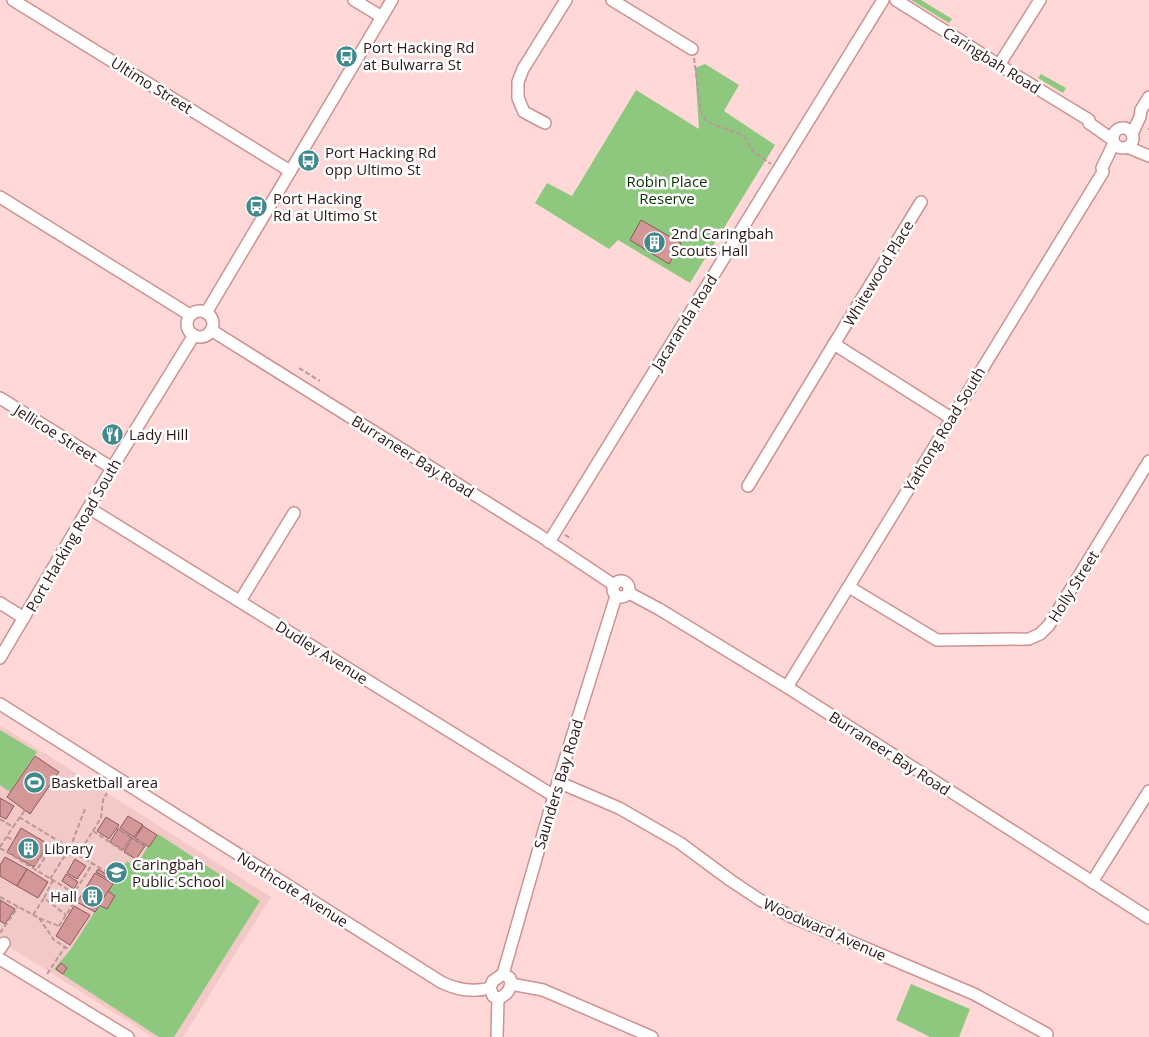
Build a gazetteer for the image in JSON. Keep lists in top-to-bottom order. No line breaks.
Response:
{"streets":{"street":["Caringbah Road","Ultimo Street","Whitewood Place","Jacaranda Road","Yathong Road South","Jellicoe Street","Burraneer Bay Road","Port Hacking Road South","Holly Street","Dudley Avenue","Saunders Bay Road","Northcote Avenue","Woodward Avenue"]},"crossings":[["Caringbah Road","Yathong Road South"],["Jacaranda Road","Burraneer Bay Road"],["Yathong Road South","Burraneer Bay Road"],["Yathong Road South","Holly Street"],["Jellicoe Street","Port Hacking Road South"],["Burraneer Bay Road","Port Hacking Road South"],["Burraneer Bay Road","Saunders Bay Road"],["Port Hacking Road South","Dudley Avenue"],["Dudley Avenue","Saunders Bay Road"],["Saunders Bay Road","Northcote Avenue"],["Saunders Bay Road","Woodward Avenue"]],"parks":["Robin Place Reserve"],"places":{"bus stop":["Port Hacking Rd at Bulwarra St","Port Hacking Rd opp Ultimo St","Port Hacking Rd at Ultimo St"],"building":["2nd Caringbah Scouts Hall","Library","Hall"],"restaurant":["Lady Hill"],"sports":["Basketball area"],"school or university":["Caringbah Public School"]}}
